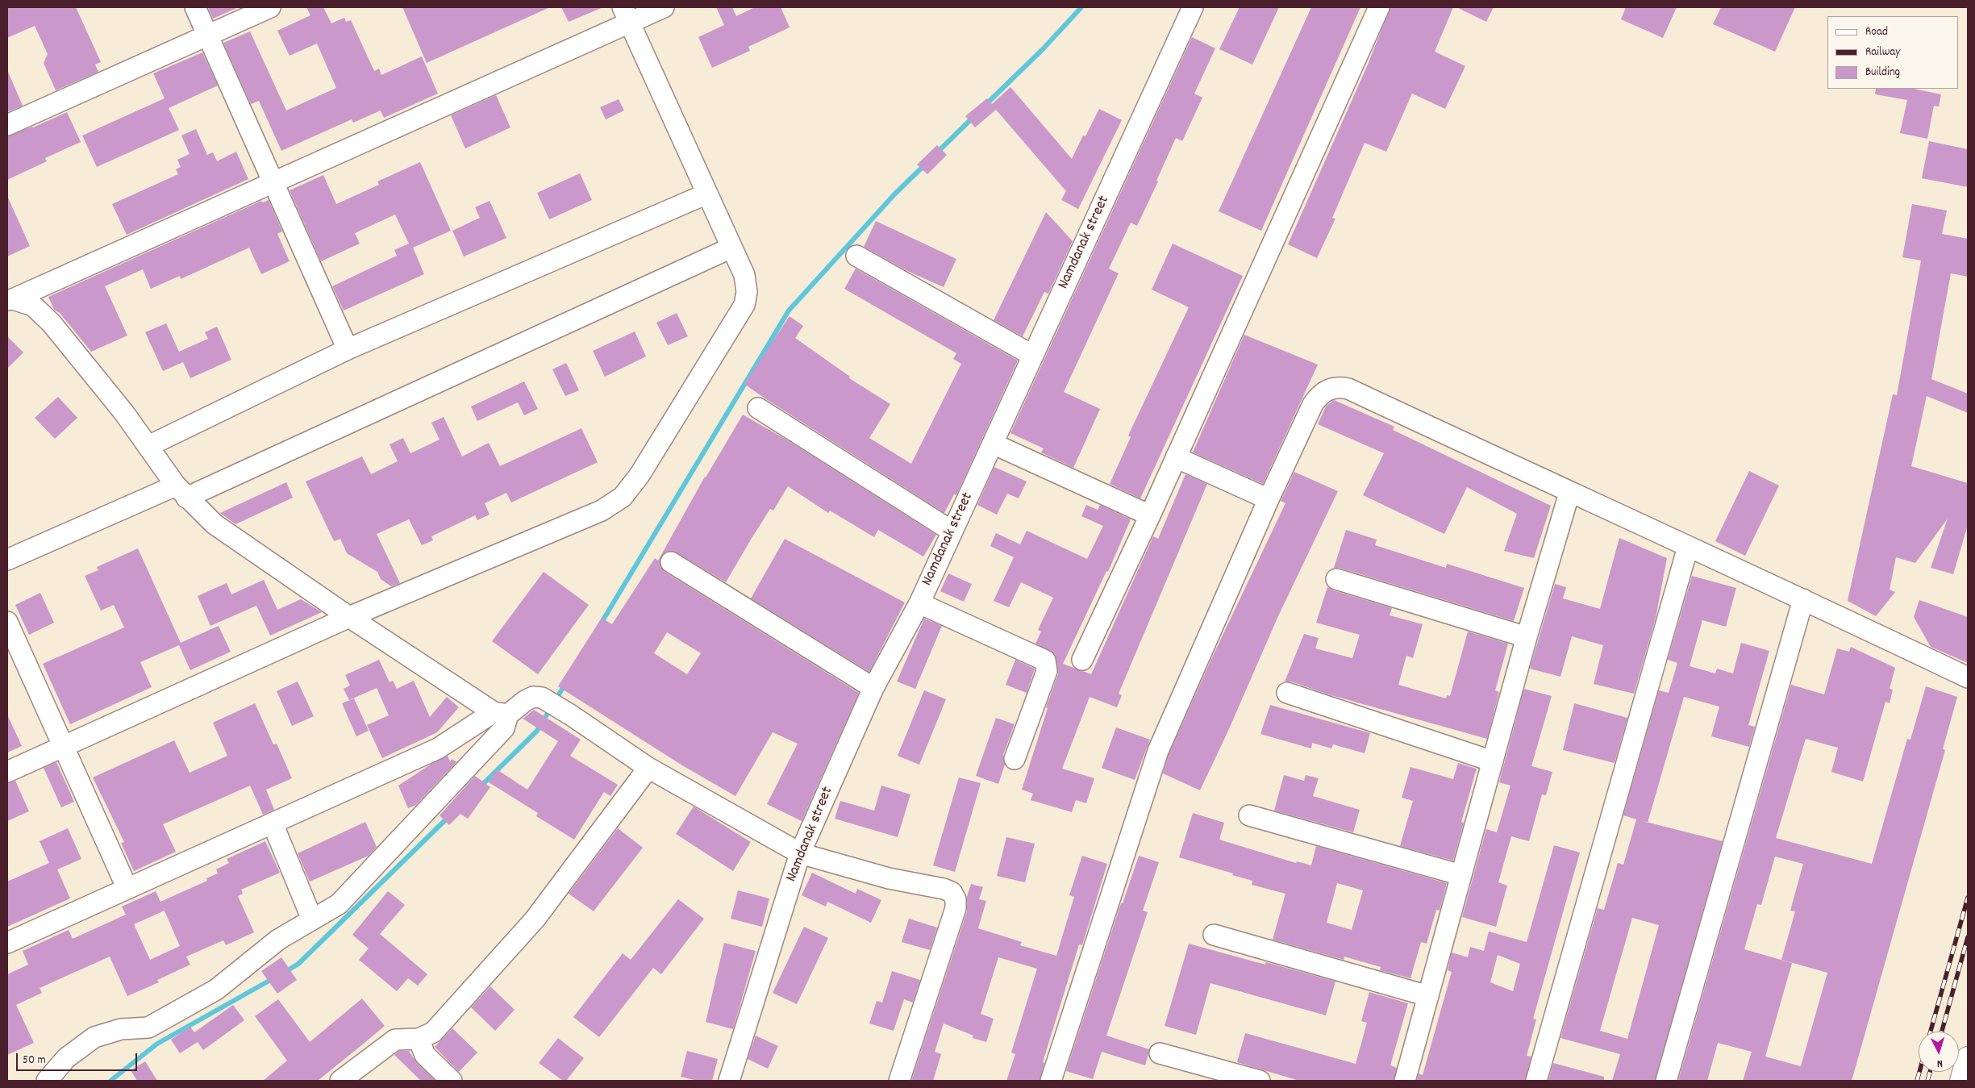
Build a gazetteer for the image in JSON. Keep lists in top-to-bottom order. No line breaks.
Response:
{"streets":{"street":["Namdanak street"]},"legend":["Road","Railway","Building"],"scale_bar":"50 m","north":"bottom"}
